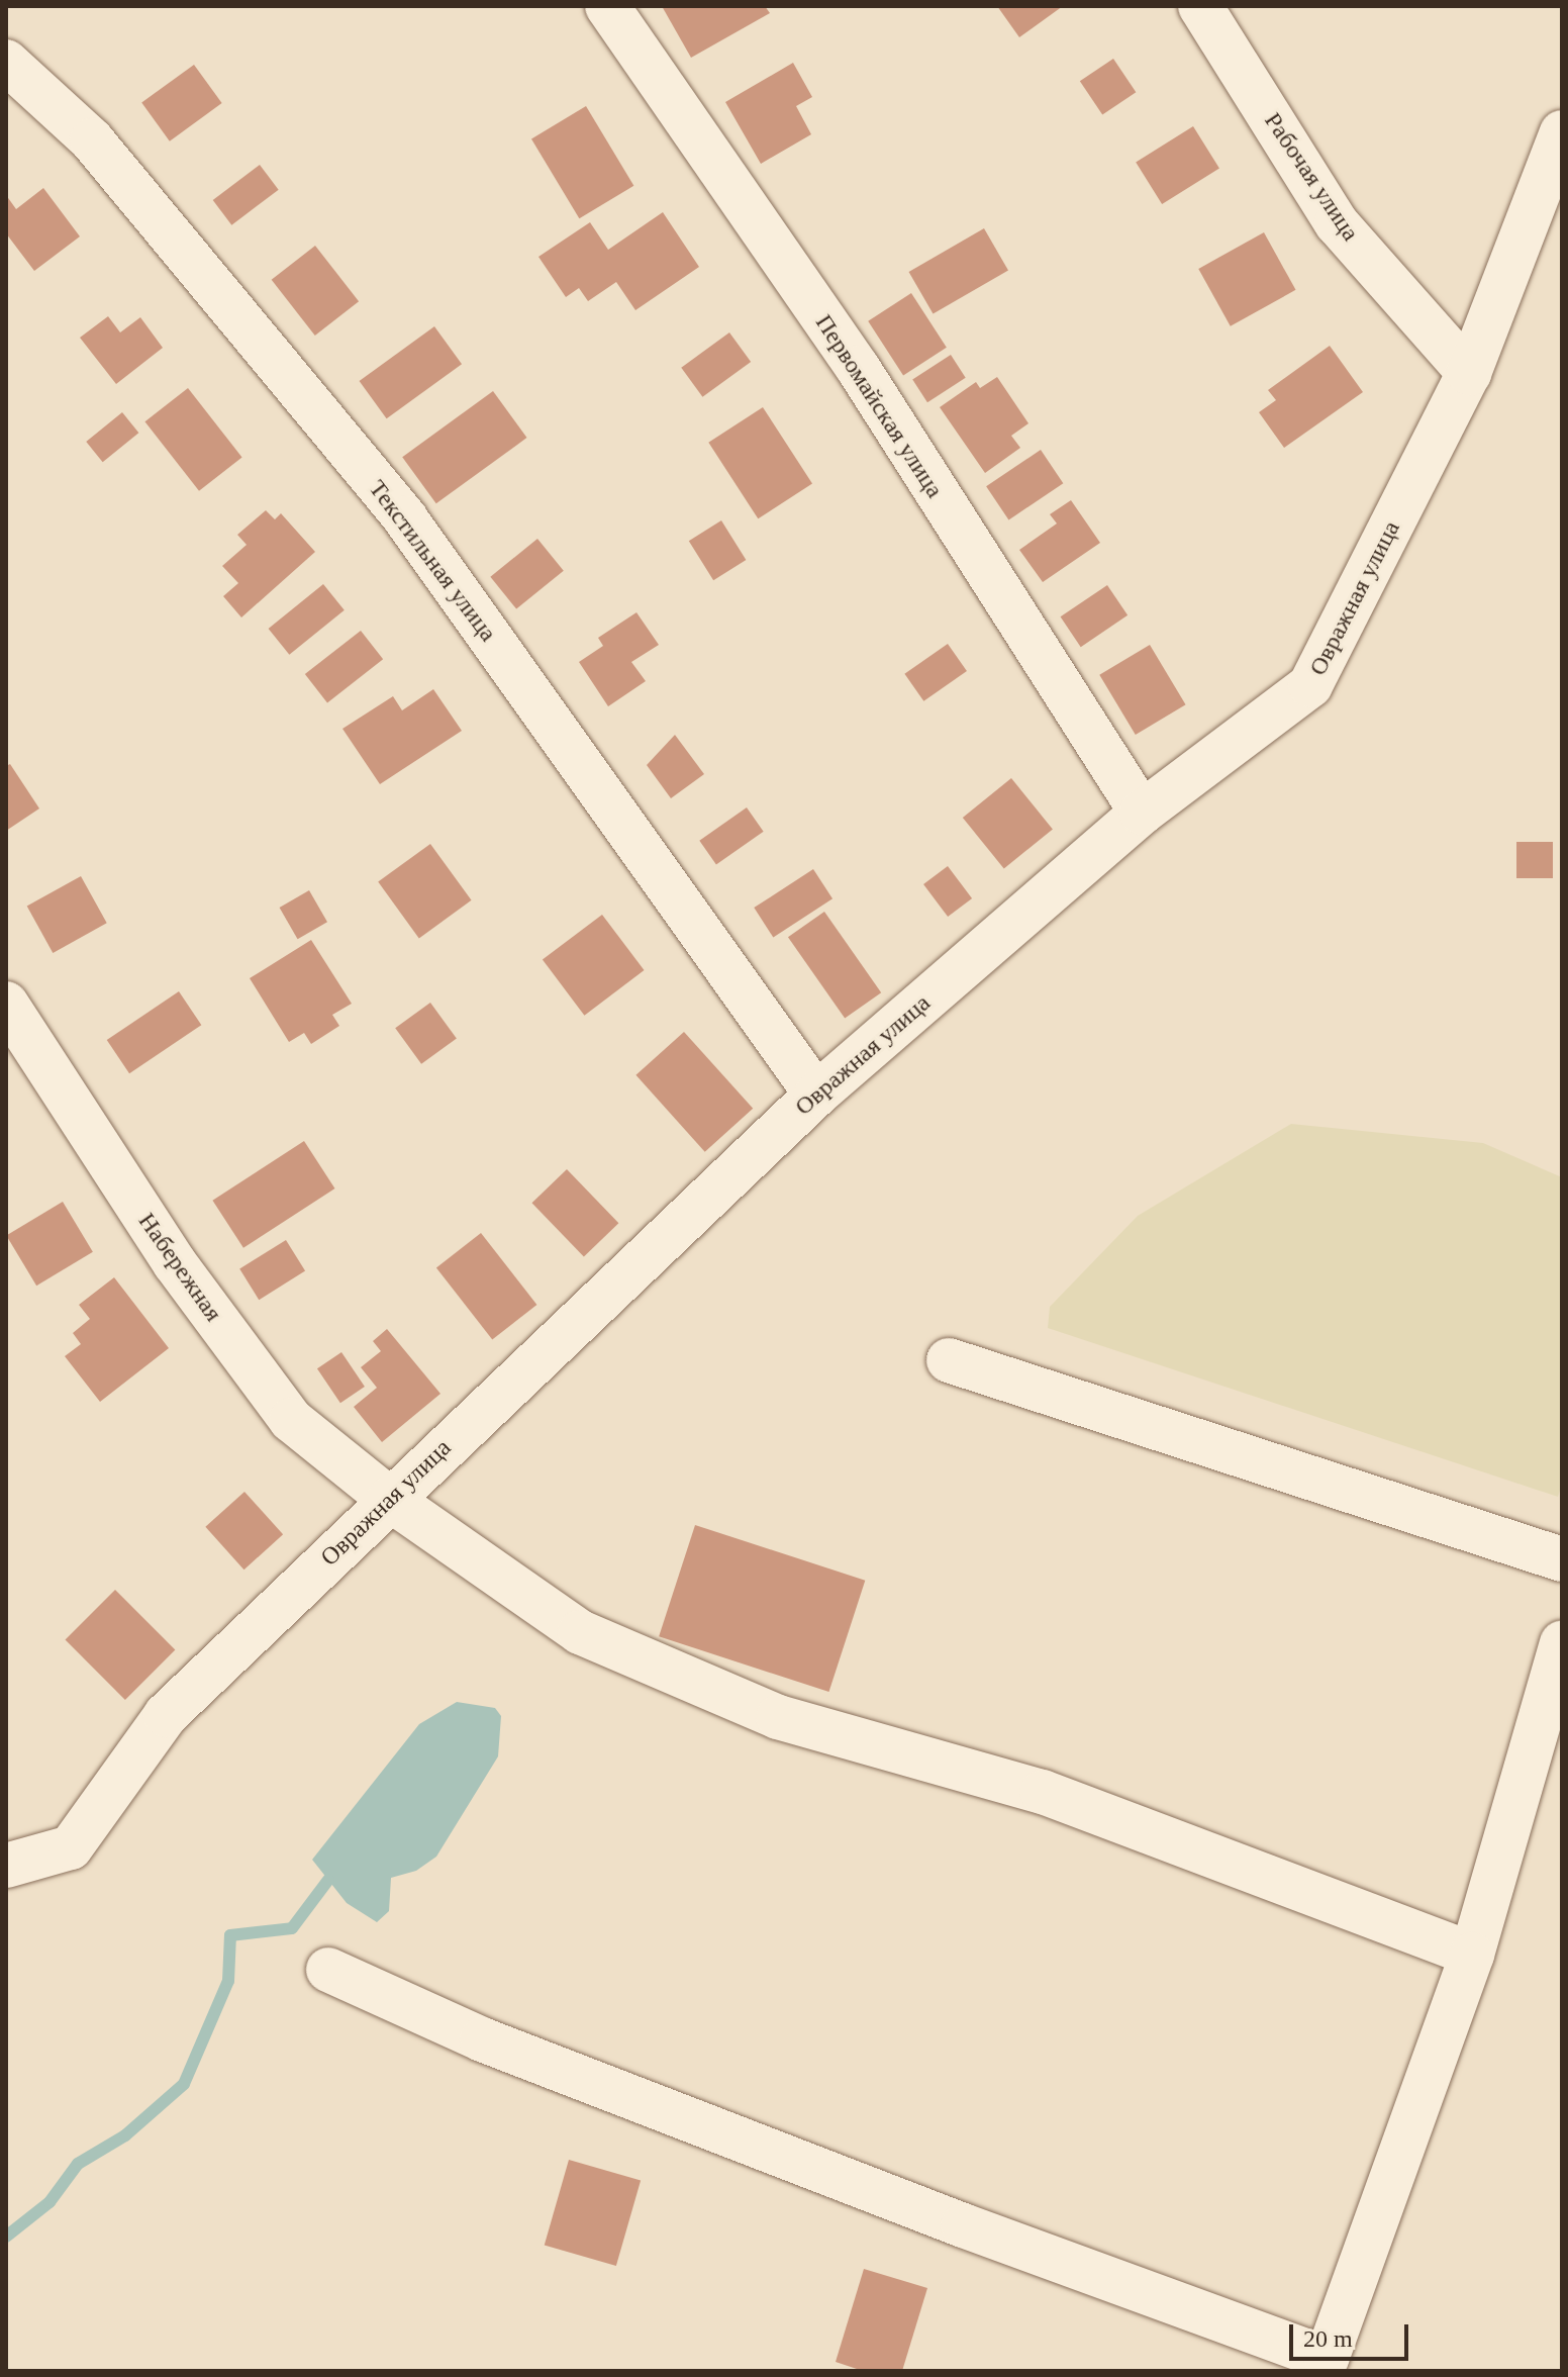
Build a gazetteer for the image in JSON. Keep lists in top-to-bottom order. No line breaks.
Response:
{"streets":{"street":["Рабочая улица","Первомайская улица","Текстильная улица","Овражная улица","Набережная"]},"crossings":[["Рабочая улица","Овражная улица"],["Первомайская улица","Овражная улица"],["Текстильная улица","Овражная улица"],["Овражная улица","Набережная"]],"scale_bar":"20 m"}
